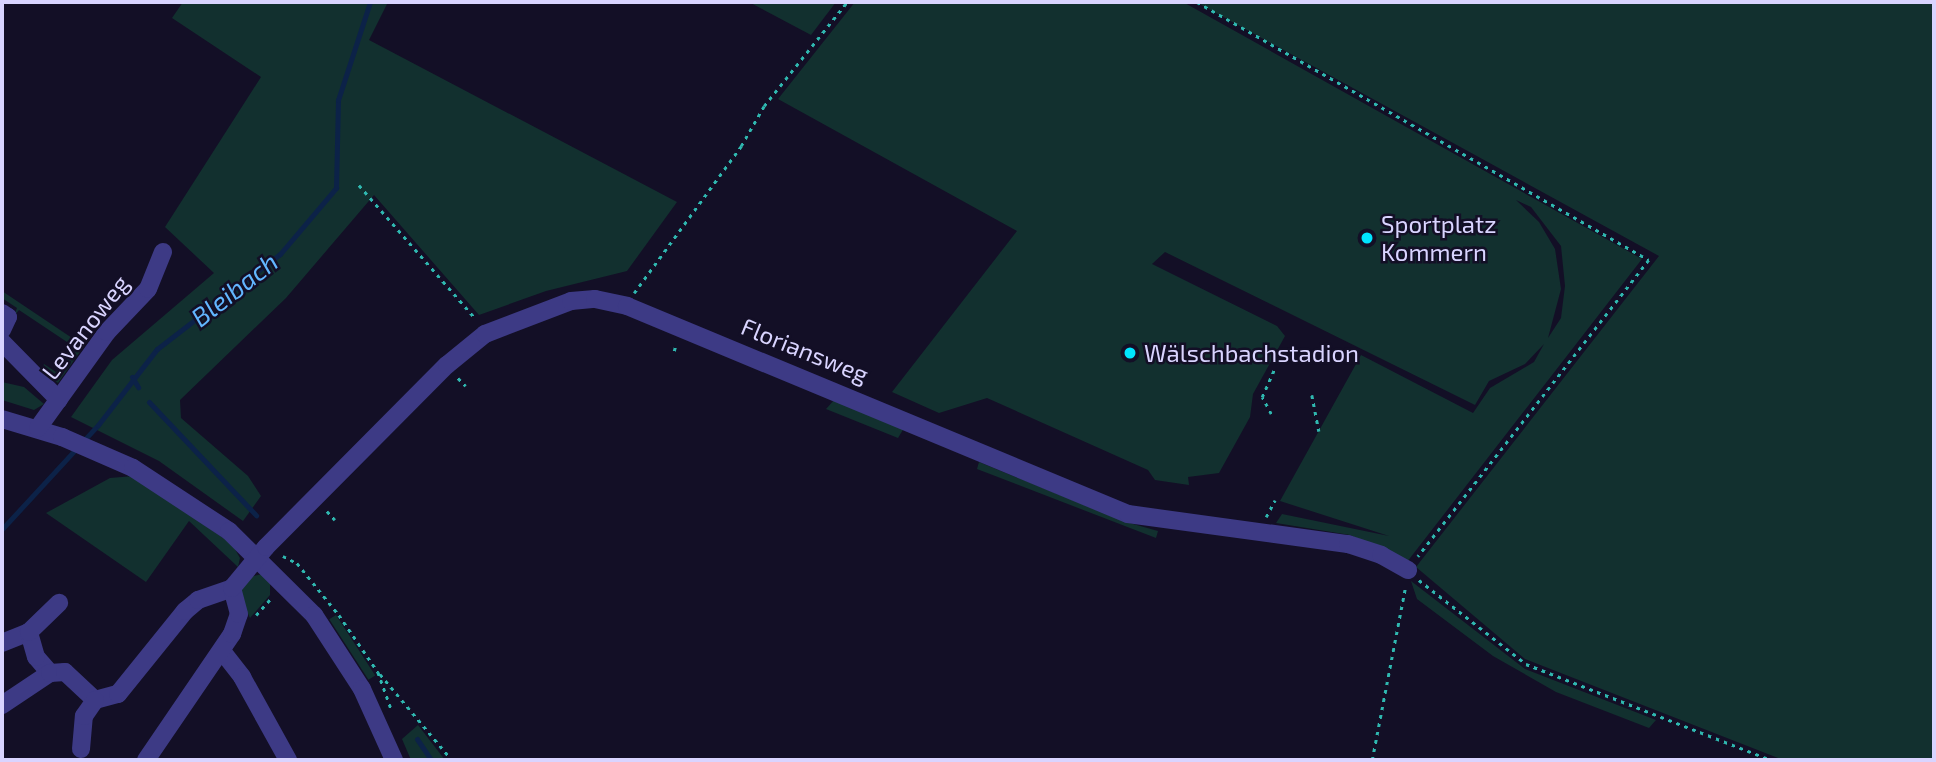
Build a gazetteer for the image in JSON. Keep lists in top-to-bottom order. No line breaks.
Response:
{"streets":{"street":["Levanoweg","Floriansweg"]},"water":["Bleibach"],"places":["Sportplatz Kommern","Wälschbachstadion"]}
